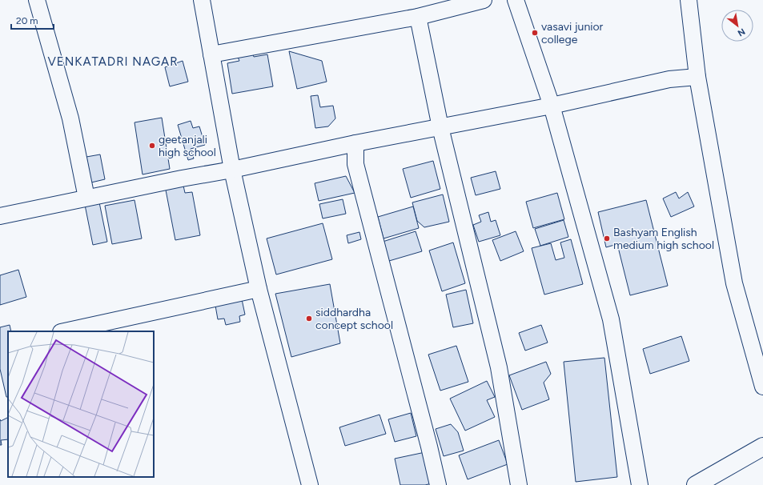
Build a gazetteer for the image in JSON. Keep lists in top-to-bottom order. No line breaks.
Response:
{"districts":["VENKATADRI NAGAR"],"places":["vasavi junior college","geetanjali high school","Bashyam English medium high school","siddhardha concept school"],"scale_bar":"20 m","north":"bottom right"}
